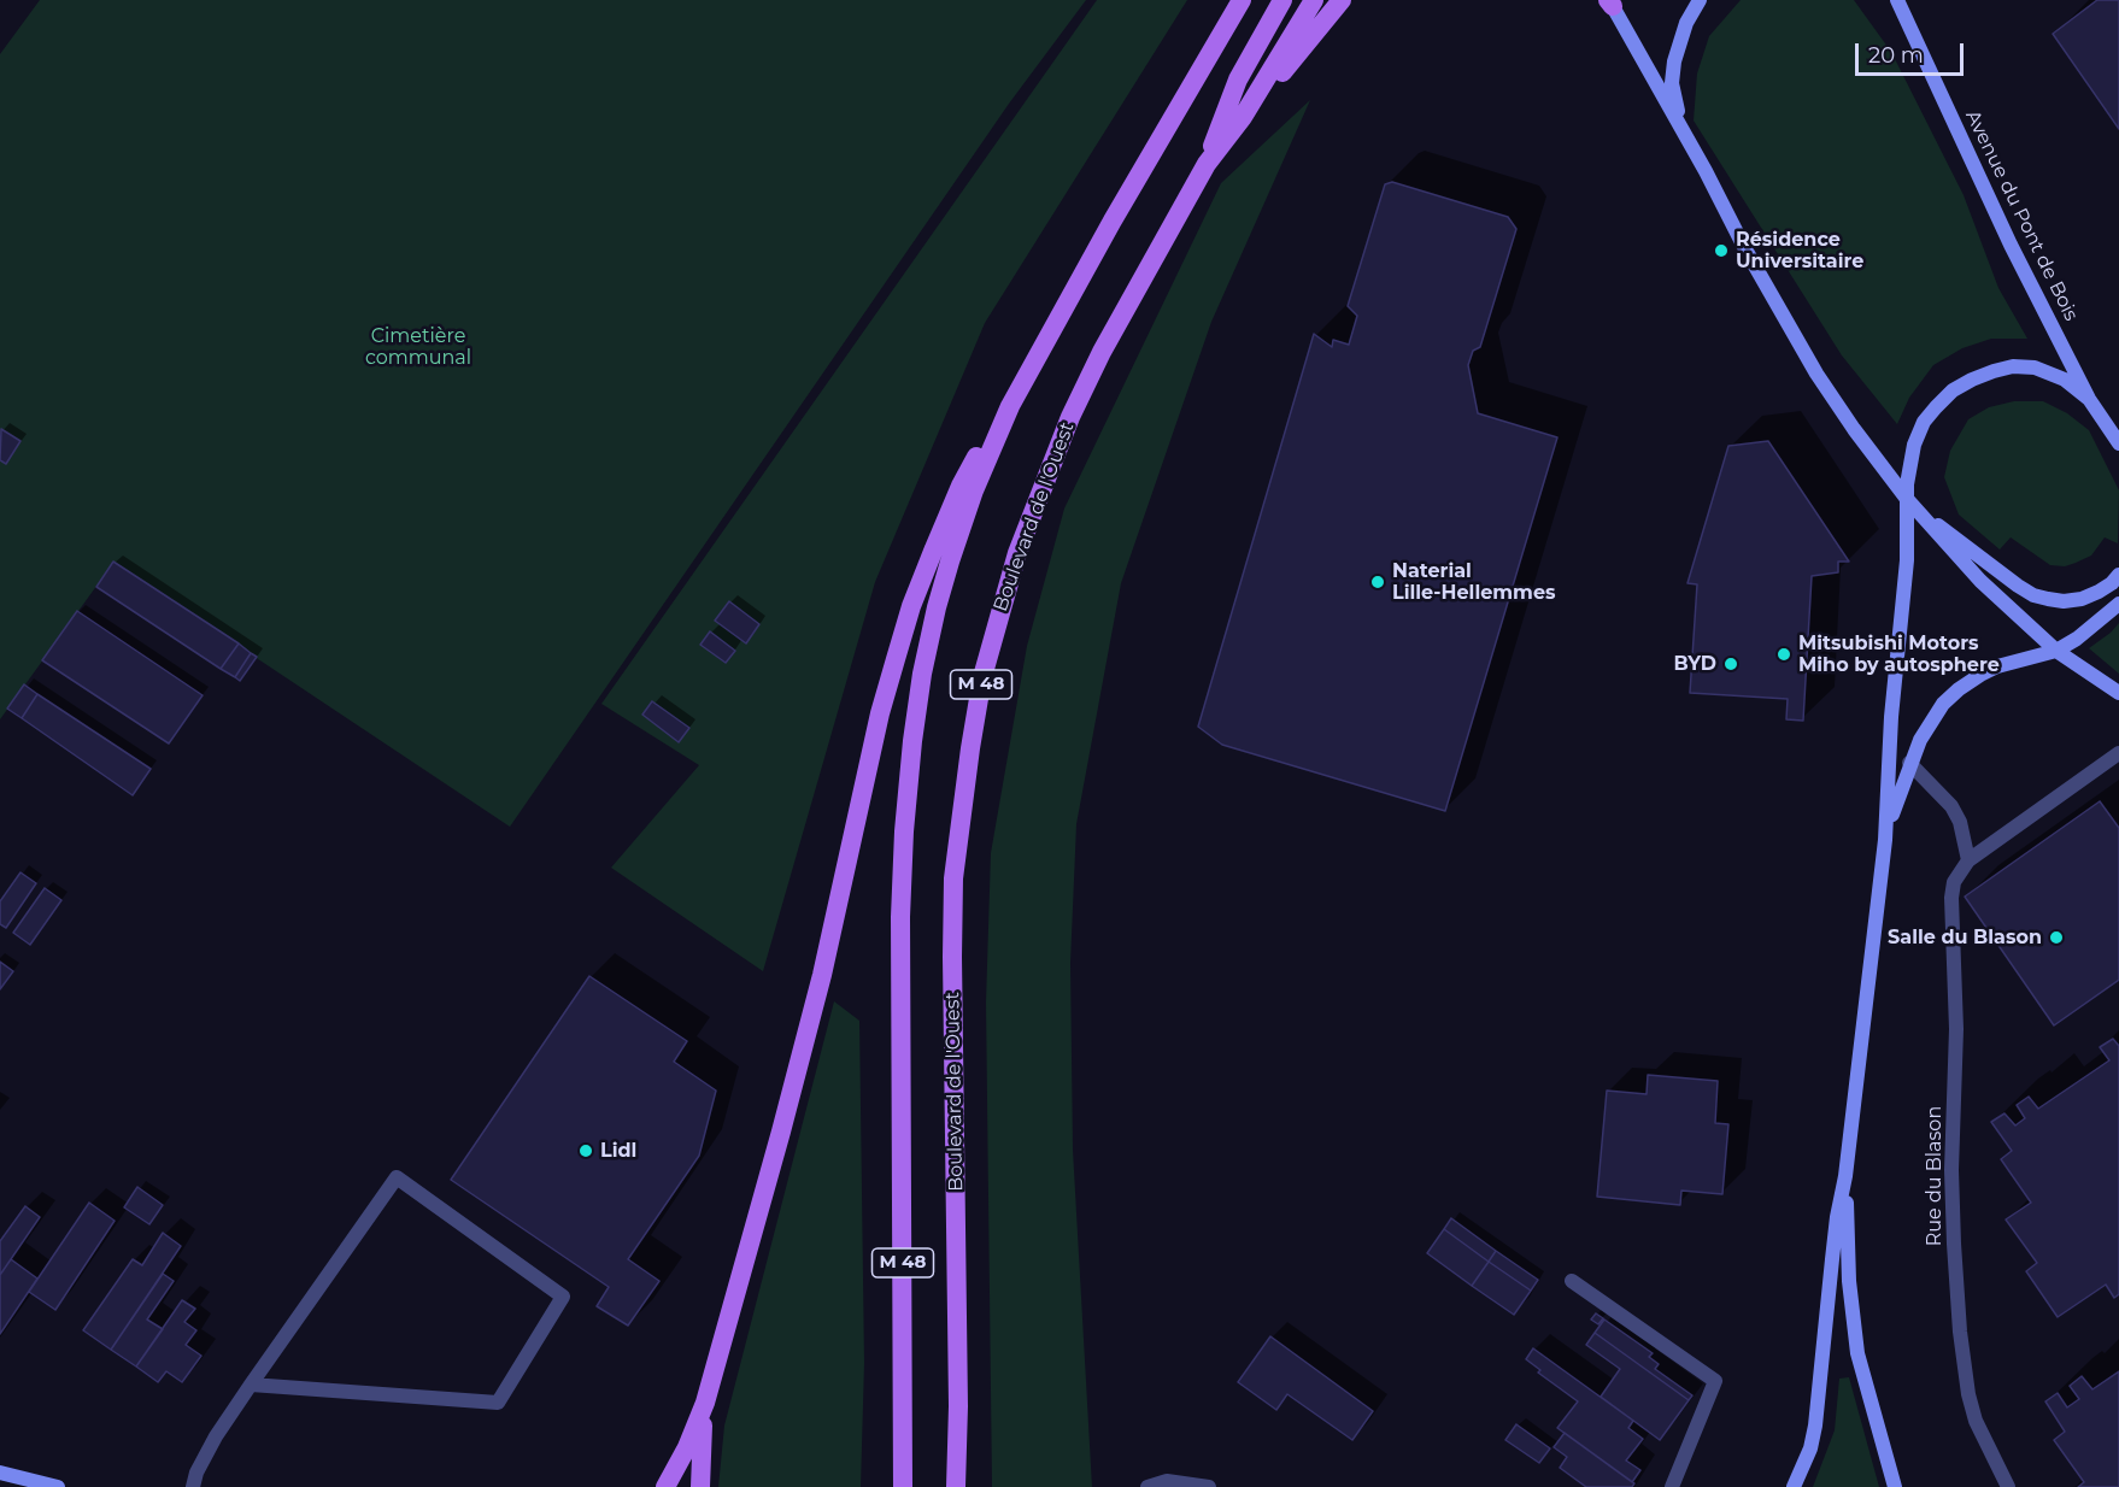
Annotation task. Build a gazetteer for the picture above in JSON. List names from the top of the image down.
{
  "streets": {
    "main road": ["Avenue du Pont de Bois", "Boulevard de l'Ouest", "M 48"],
    "street": ["Rue du Blason"]
  },
  "parks": ["Cimetière communal"],
  "places": [
    "Résidence Universitaire",
    "Naterial Lille-Hellemmes",
    "Mitsubishi Motors Miho by autosphere",
    "BYD",
    "Salle du Blason",
    "Lidl"
  ],
  "scale_bar": "20 m"
}
